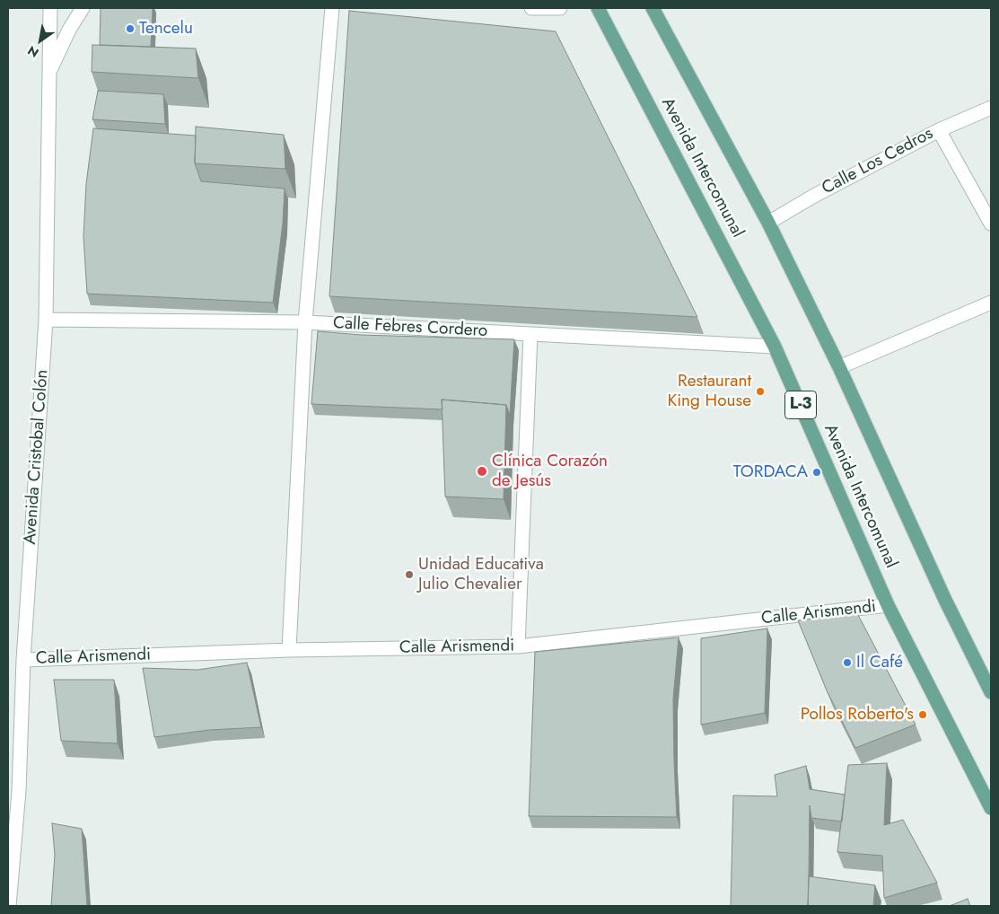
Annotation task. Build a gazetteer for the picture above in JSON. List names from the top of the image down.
{
  "streets": {
    "main road": ["Avenida Intercomunal", "L-3"],
    "street": [
      "Calle Los Cedros",
      "Calle Febres Cordero",
      "Avenida Cristobal Colón",
      "Calle Arismendi"
    ]
  },
  "crossings": [
    ["Calle Los Cedros", "Avenida Intercomunal"],
    ["Avenida Intercomunal", "Calle Febres Cordero"],
    ["Avenida Intercomunal", "Calle Arismendi"],
    ["Calle Febres Cordero", "Avenida Cristobal Colón"],
    ["Avenida Cristobal Colón", "Calle Arismendi"]
  ],
  "places": [
    "Tencelu",
    "Restaurant King House",
    "Clínica Corazón de Jesús",
    "TORDACA",
    "Unidad Educativa Julio Chevalier",
    "Il Café",
    "Pollos Roberto's"
  ],
  "north": "bottom left"
}
